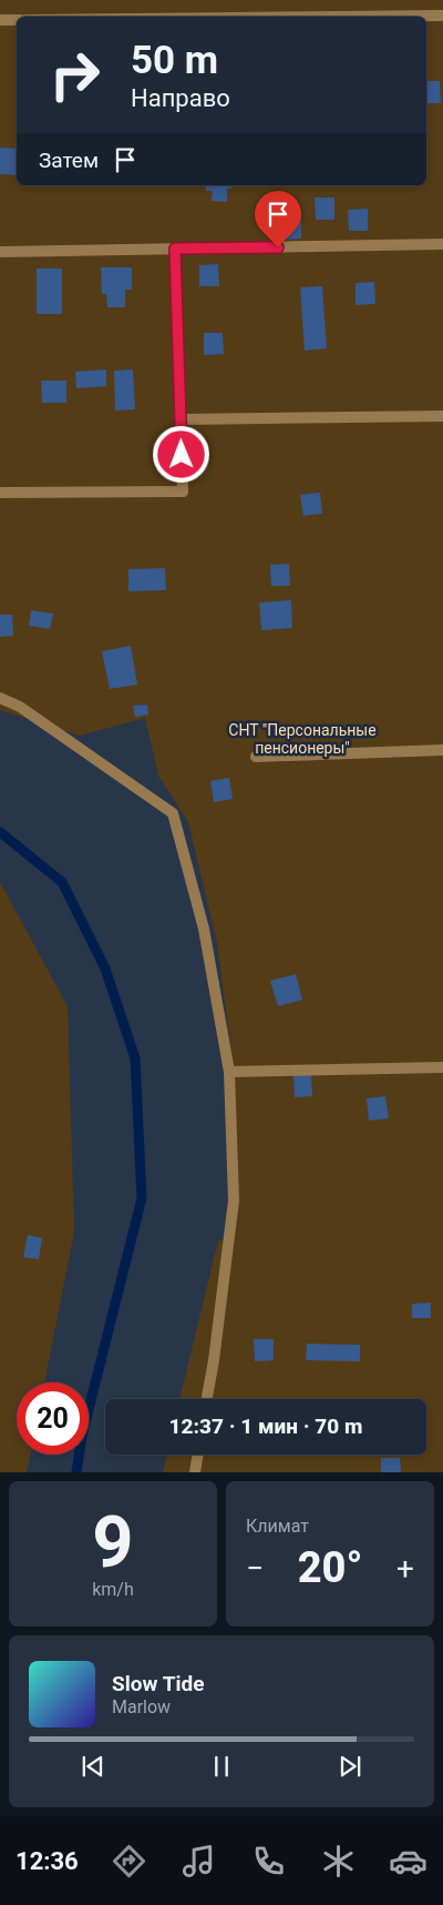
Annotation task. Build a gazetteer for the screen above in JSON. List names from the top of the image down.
{
  "parks": ["СНТ \"Персональные пенсионеры\""],
  "page": {
    "turn": ["50 m", "Направо"],
    "then": "Затем",
    "limit": "20",
    "trip": "12:37 · 1 мин · 70 m",
    "tile": [
      ["9", "km/h"],
      "Климат"
    ],
    "heat": ["−", "20°", "+"],
    "song": ["Slow Tide", "Marlow"],
    "tabs": "12:36"
  }
}
